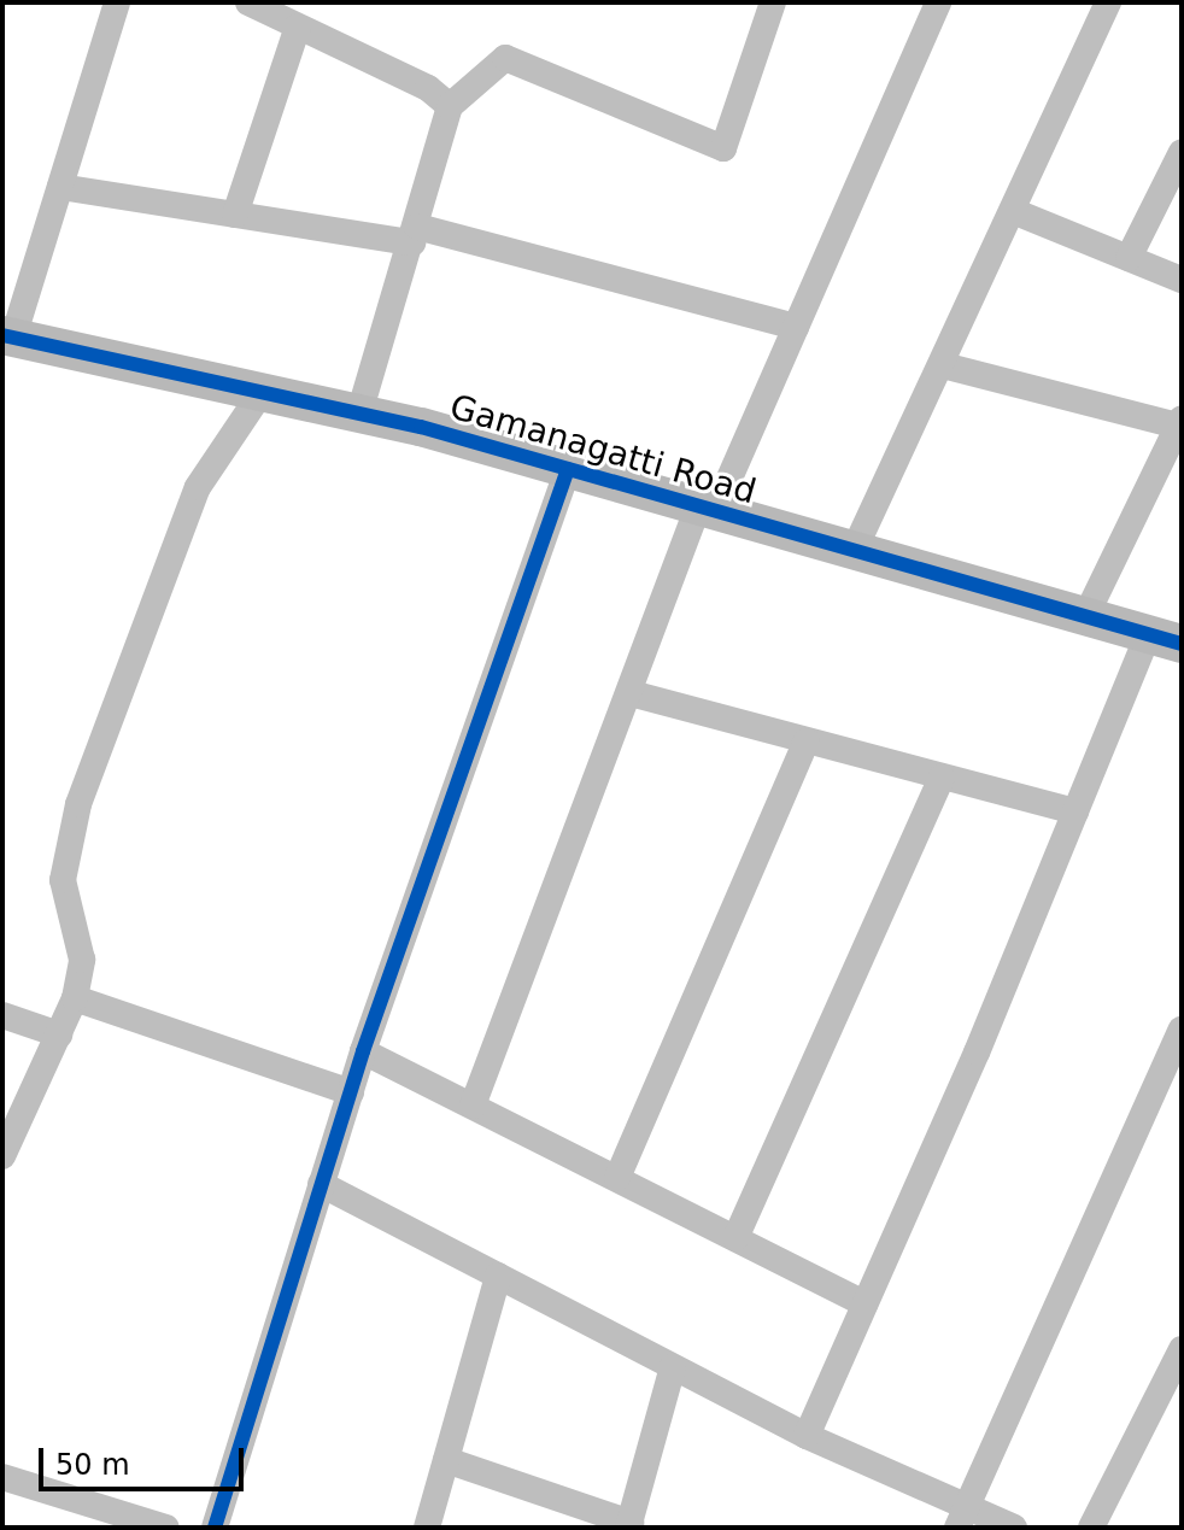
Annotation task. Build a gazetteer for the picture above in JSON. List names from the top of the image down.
{
  "streets": {
    "street": ["Gamanagatti Road"]
  },
  "scale_bar": "50 m"
}
